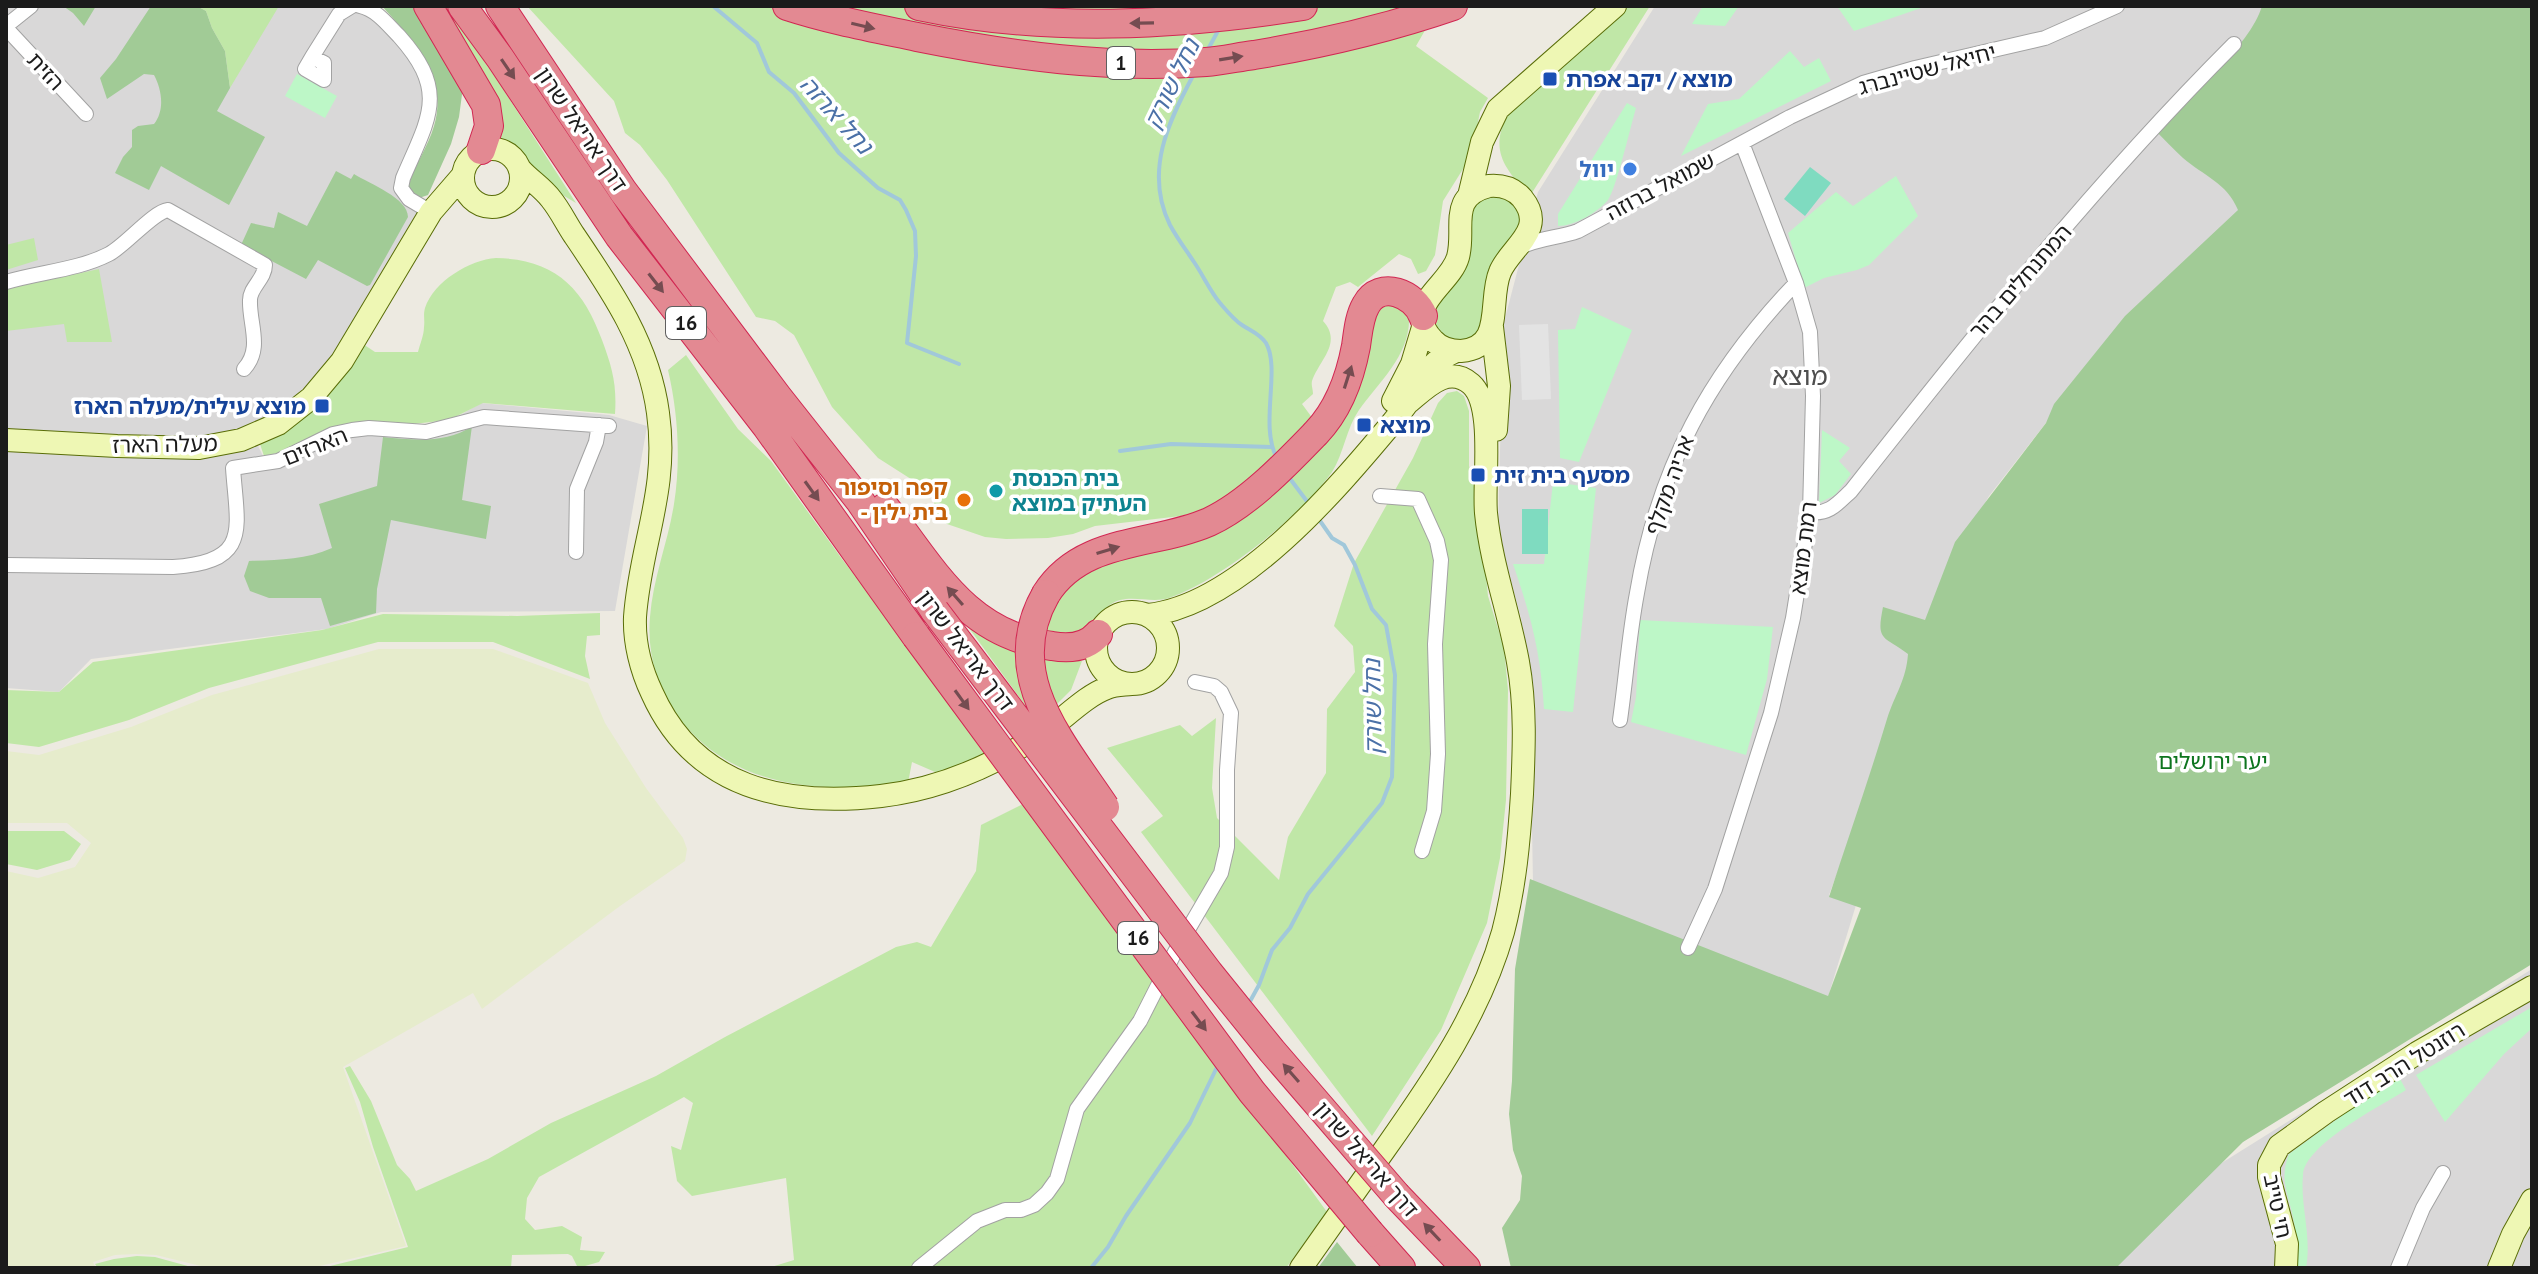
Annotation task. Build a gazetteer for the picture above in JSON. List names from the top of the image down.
{
  "streets": {
    "highway": ["1", "דרך אריאל שרון", "16"],
    "main road": ["מעלה הארז", "רוזנטל הרב דוד", "חי טייב"],
    "street": [
      "יחיאל שטיינברג",
      "הזית",
      "שמואל ברוזה",
      "המתנחלים בהר",
      "הארזים",
      "אריה מקלף",
      "רמת מוצא"
    ]
  },
  "crossings": [
    ["יחיאל שטיינברג", "שמואל ברוזה"],
    ["יחיאל שטיינברג", "רמת מוצא"],
    ["שמואל ברוזה", "רמת מוצא"],
    ["המתנחלים בהר", "רמת מוצא"],
    ["אריה מקלף", "רמת מוצא"],
    ["רוזנטל הרב דוד", "חי טייב"]
  ],
  "districts": ["מוצא"],
  "water": ["נחל שורק", "נחל ארזה"],
  "parks": ["יער ירושלים"],
  "places": {
    "transit": [
      "מוצא / יקב אפרת",
      "מוצא עילית/מעלה הארז",
      "מוצא",
      "מסעף בית זית"
    ],
    "other": ["יוול", "בית הכנסת העתיק במוצא", "קפה וסיפור - בית ילין"]
  }
}
